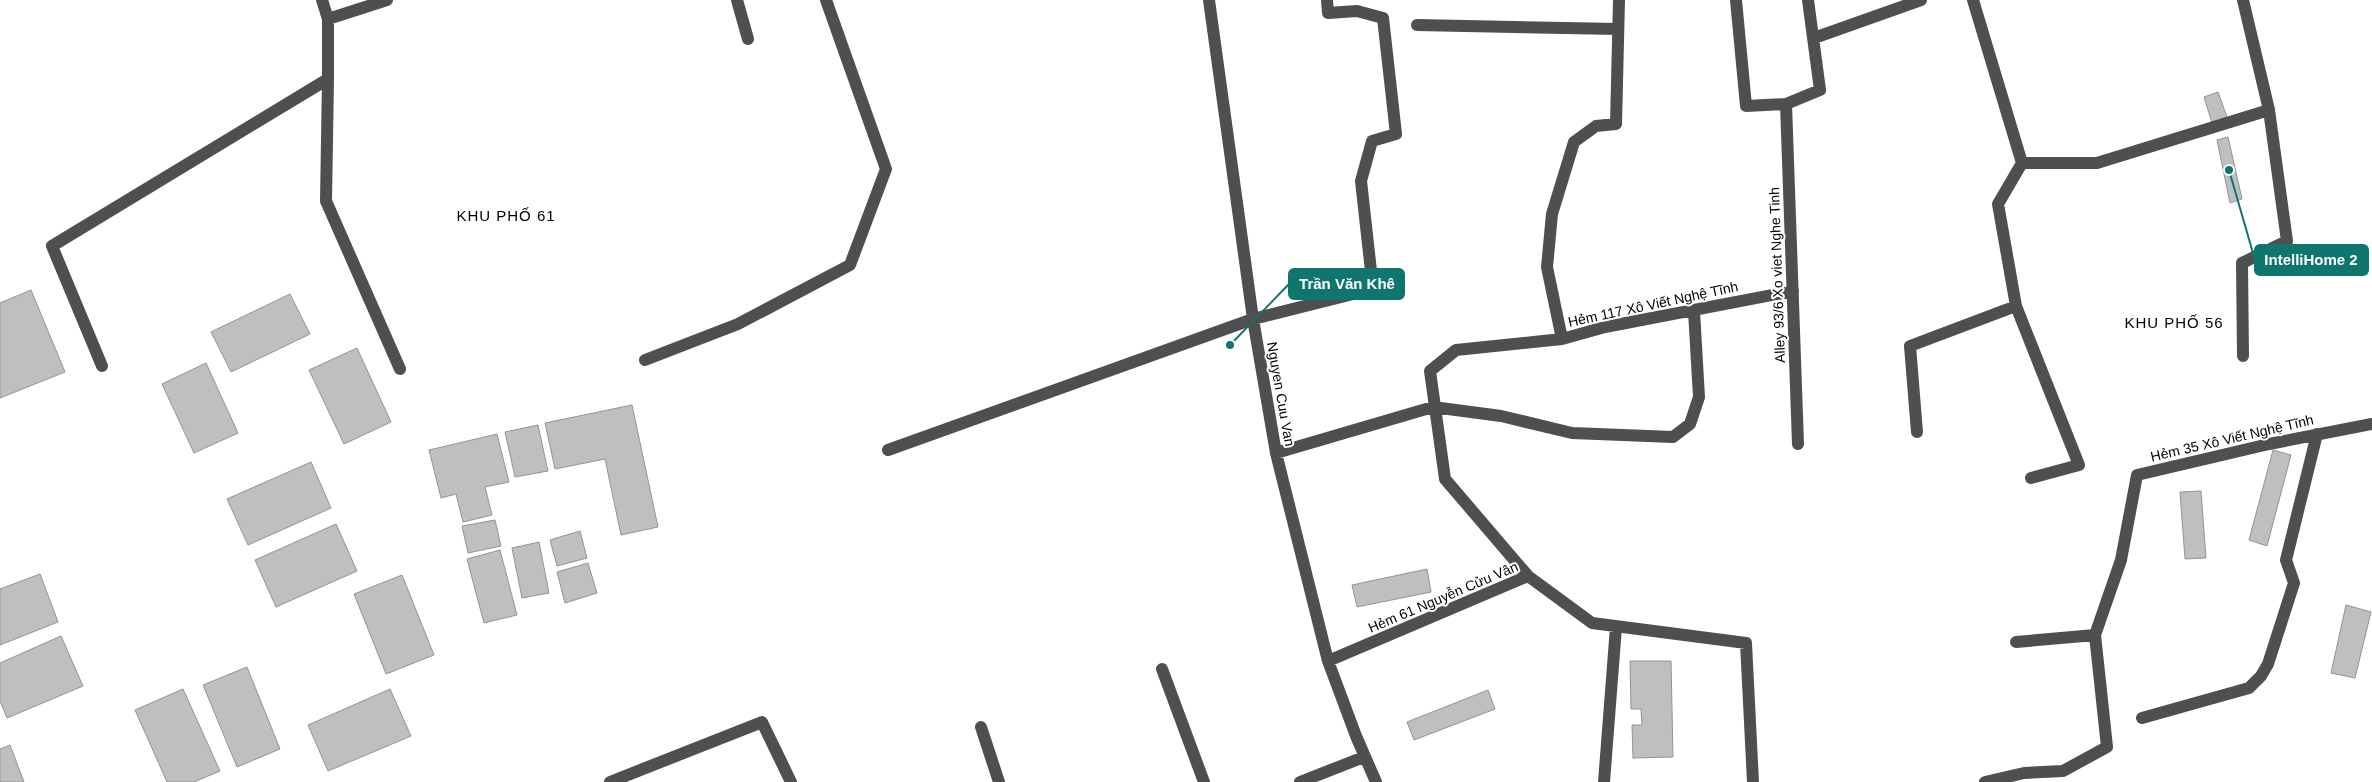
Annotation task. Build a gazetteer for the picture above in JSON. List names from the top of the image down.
{
  "streets": {
    "street": [
      "Alley 93/6 Xo viet Nghe Tinh",
      "Hẻm 117 Xô Viết Nghệ Tĩnh",
      "Nguyen Cuu Van",
      "Hẻm 35 Xô Viết Nghệ Tĩnh",
      "Hẻm 61 Nguyễn Cửu Vân"
    ]
  },
  "crossings": [
    ["Alley 93/6 Xo viet Nghe Tinh", "Hẻm 117 Xô Viết Nghệ Tĩnh"],
    ["Nguyen Cuu Van", "Hẻm 61 Nguyễn Cửu Vân"]
  ],
  "districts": ["KHU PHỐ 61", "KHU PHỐ 56"],
  "places": ["IntelliHome 2", "Trần Văn Khê"]
}
